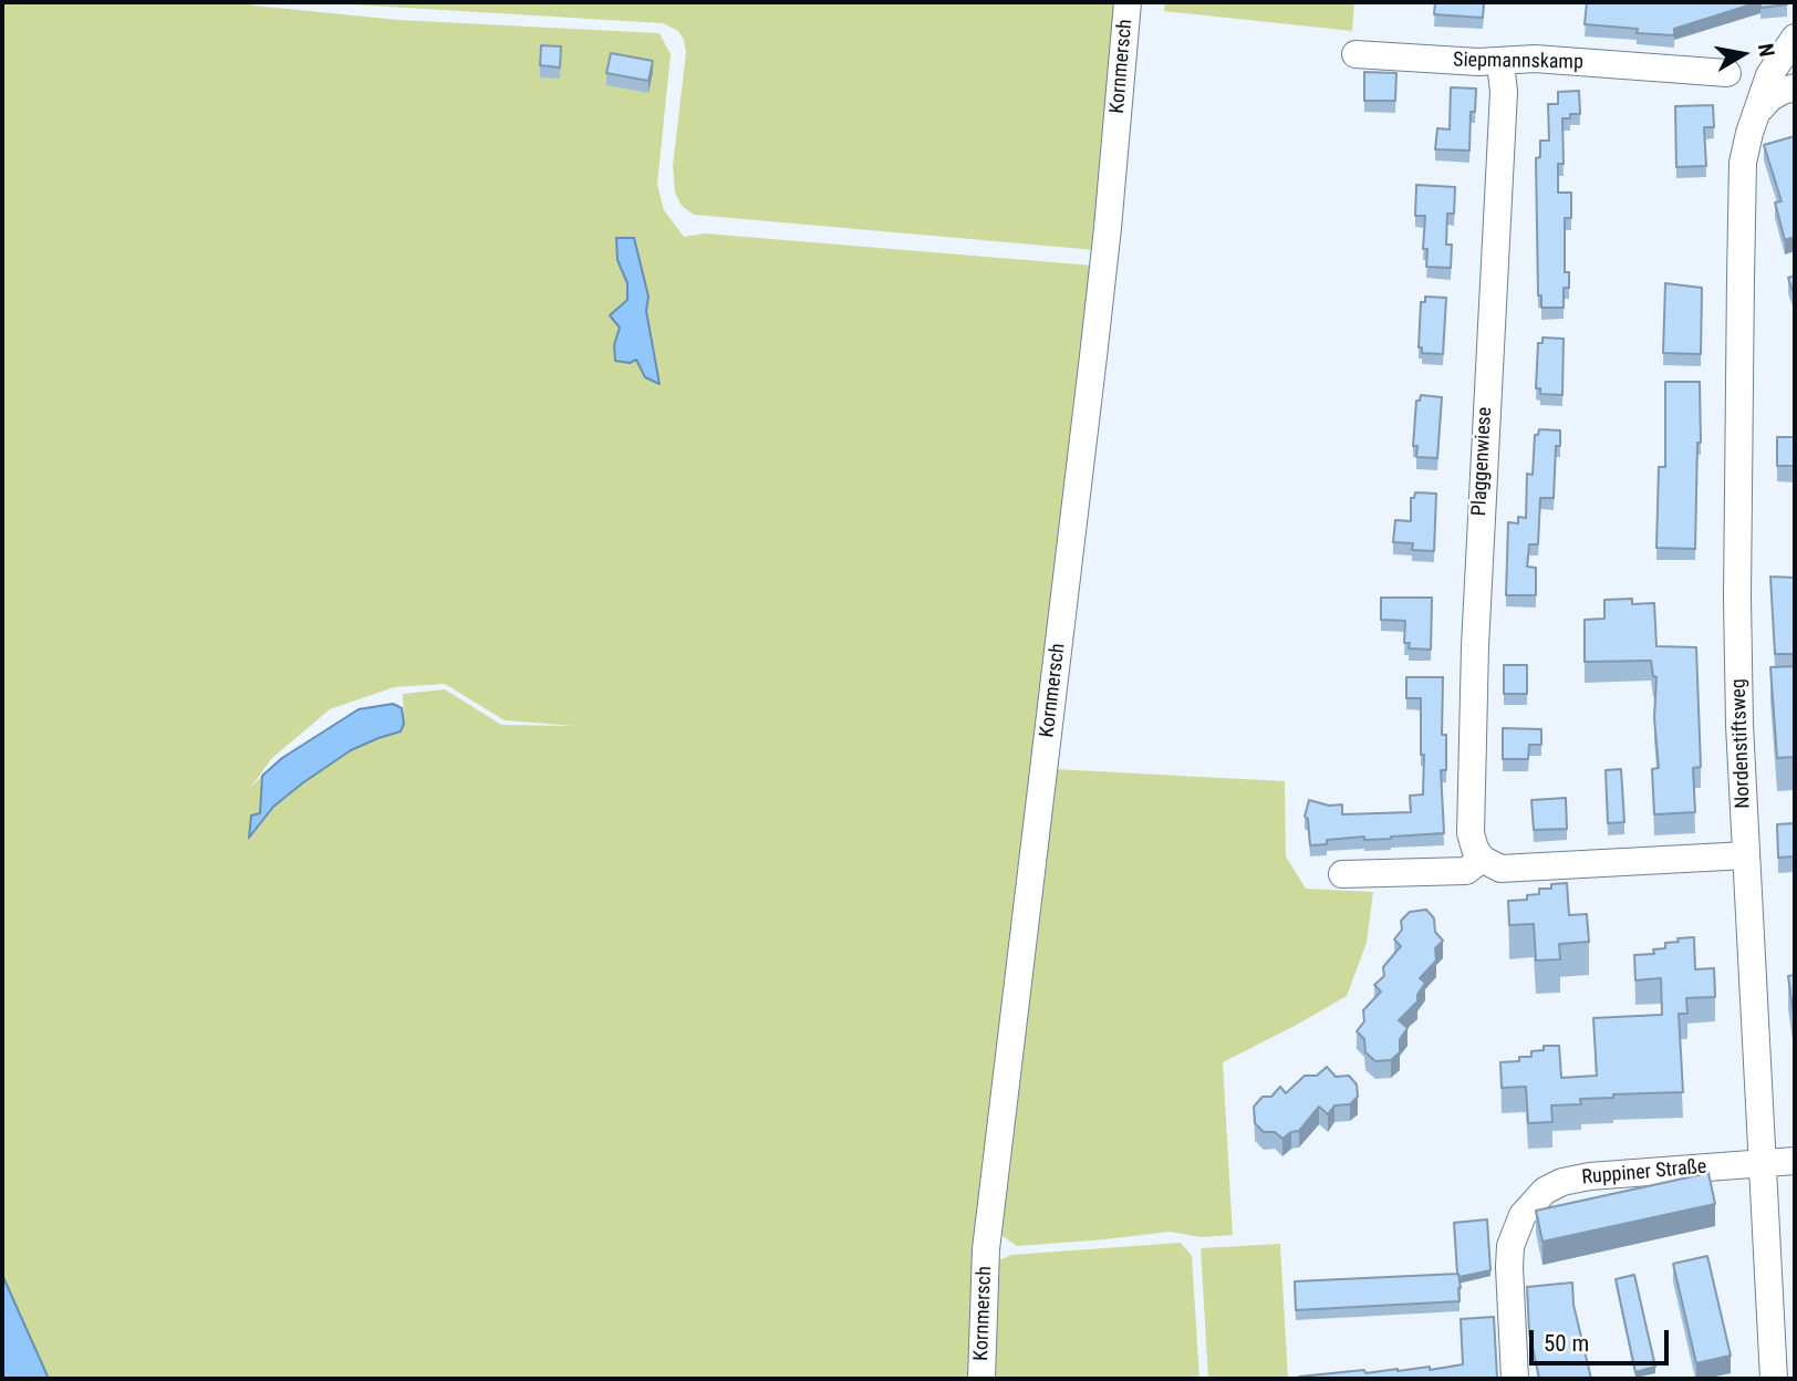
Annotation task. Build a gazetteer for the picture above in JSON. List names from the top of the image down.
{
  "streets": {
    "street": [
      "Siepmannskamp",
      "Kornmersch",
      "Plaggenwiese",
      "Nordenstiftsweg",
      "Ruppiner Straße"
    ]
  },
  "crossings": [
    ["Siepmannskamp", "Plaggenwiese"],
    ["Nordenstiftsweg", "Ruppiner Straße"]
  ],
  "scale_bar": "50 m",
  "north": "right"
}
